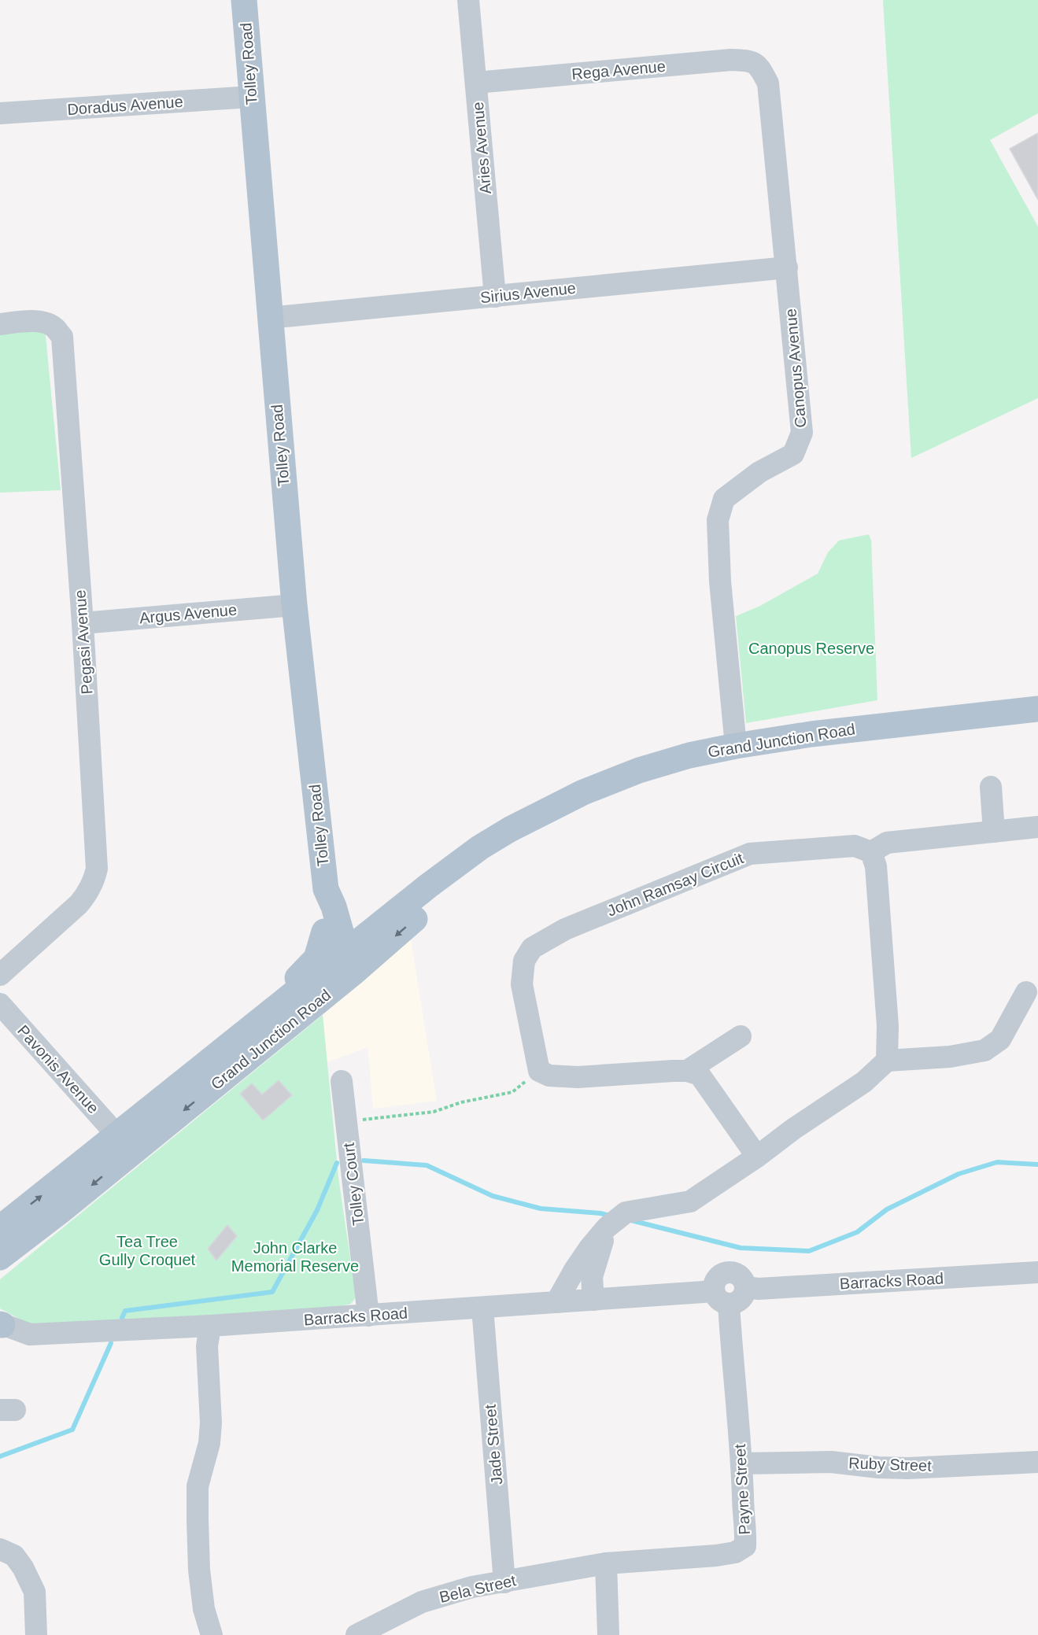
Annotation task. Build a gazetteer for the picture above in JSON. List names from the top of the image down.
{
  "streets": {
    "main road": ["Tolley Road", "Grand Junction Road"],
    "street": [
      "Rega Avenue",
      "Doradus Avenue",
      "Aries Avenue",
      "Sirius Avenue",
      "Canopus Avenue",
      "Argus Avenue",
      "Pegasi Avenue",
      "John Ramsay Circuit",
      "Pavonis Avenue",
      "Tolley Court",
      "Barracks Road",
      "Jade Street",
      "Ruby Street",
      "Payne Street",
      "Bela Street"
    ]
  },
  "crossings": [
    ["Tolley Road", "Doradus Avenue"],
    ["Tolley Road", "Sirius Avenue"],
    ["Tolley Road", "Argus Avenue"],
    ["Tolley Road", "Grand Junction Road"],
    ["Rega Avenue", "Aries Avenue"],
    ["Rega Avenue", "Canopus Avenue"],
    ["Aries Avenue", "Sirius Avenue"],
    ["Sirius Avenue", "Canopus Avenue"],
    ["Canopus Avenue", "Grand Junction Road"],
    ["Argus Avenue", "Pegasi Avenue"],
    ["Grand Junction Road", "Pavonis Avenue"],
    ["Tolley Court", "Barracks Road"],
    ["Barracks Road", "Jade Street"],
    ["Barracks Road", "Payne Street"],
    ["Jade Street", "Bela Street"],
    ["Ruby Street", "Payne Street"],
    ["Payne Street", "Bela Street"]
  ],
  "parks": ["Canopus Reserve", "Tea Tree Gully Croquet", "John Clarke Memorial Reserve"]
}
